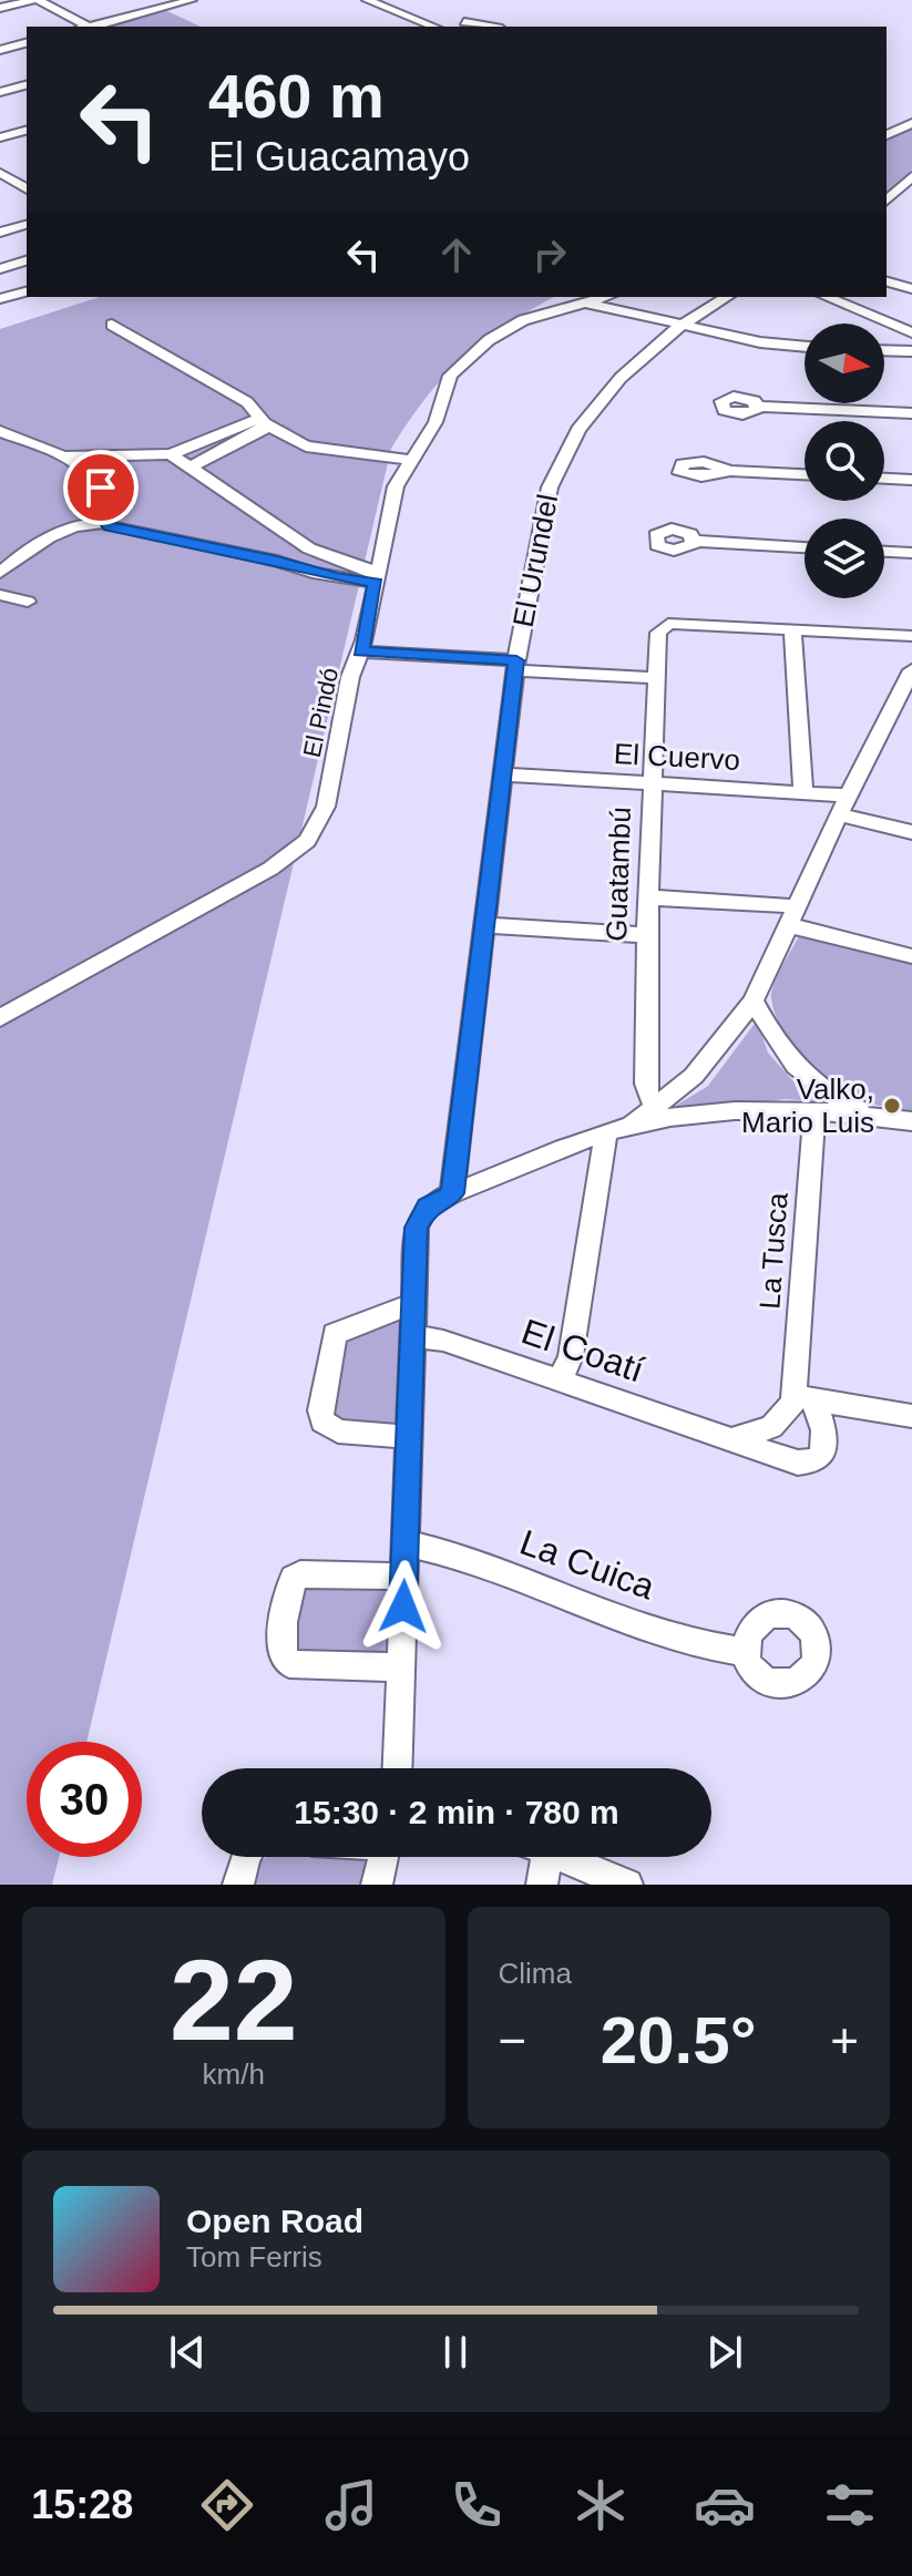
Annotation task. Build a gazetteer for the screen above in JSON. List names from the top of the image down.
{
  "streets": {
    "street": [
      "El Urundel",
      "El Pindó",
      "El Cuervo",
      "Guatambú",
      "La Tusca",
      "El Coatí",
      "La Cuica"
    ]
  },
  "crossings": [
    ["El Urundel", "El Cuervo"],
    ["El Cuervo", "Guatambú"],
    ["La Tusca", "El Coatí"]
  ],
  "places": ["Valko, Mario Luis"],
  "north": "right",
  "page": {
    "turn": ["460 m", "El Guacamayo"],
    "limit": "30",
    "trip": "15:30 · 2 min · 780 m",
    "tile": [
      ["22", "km/h"],
      "Clima"
    ],
    "heat": ["−", "20.5°", "+"],
    "song": ["Open Road", "Tom Ferris"],
    "tabs": "15:28"
  }
}
